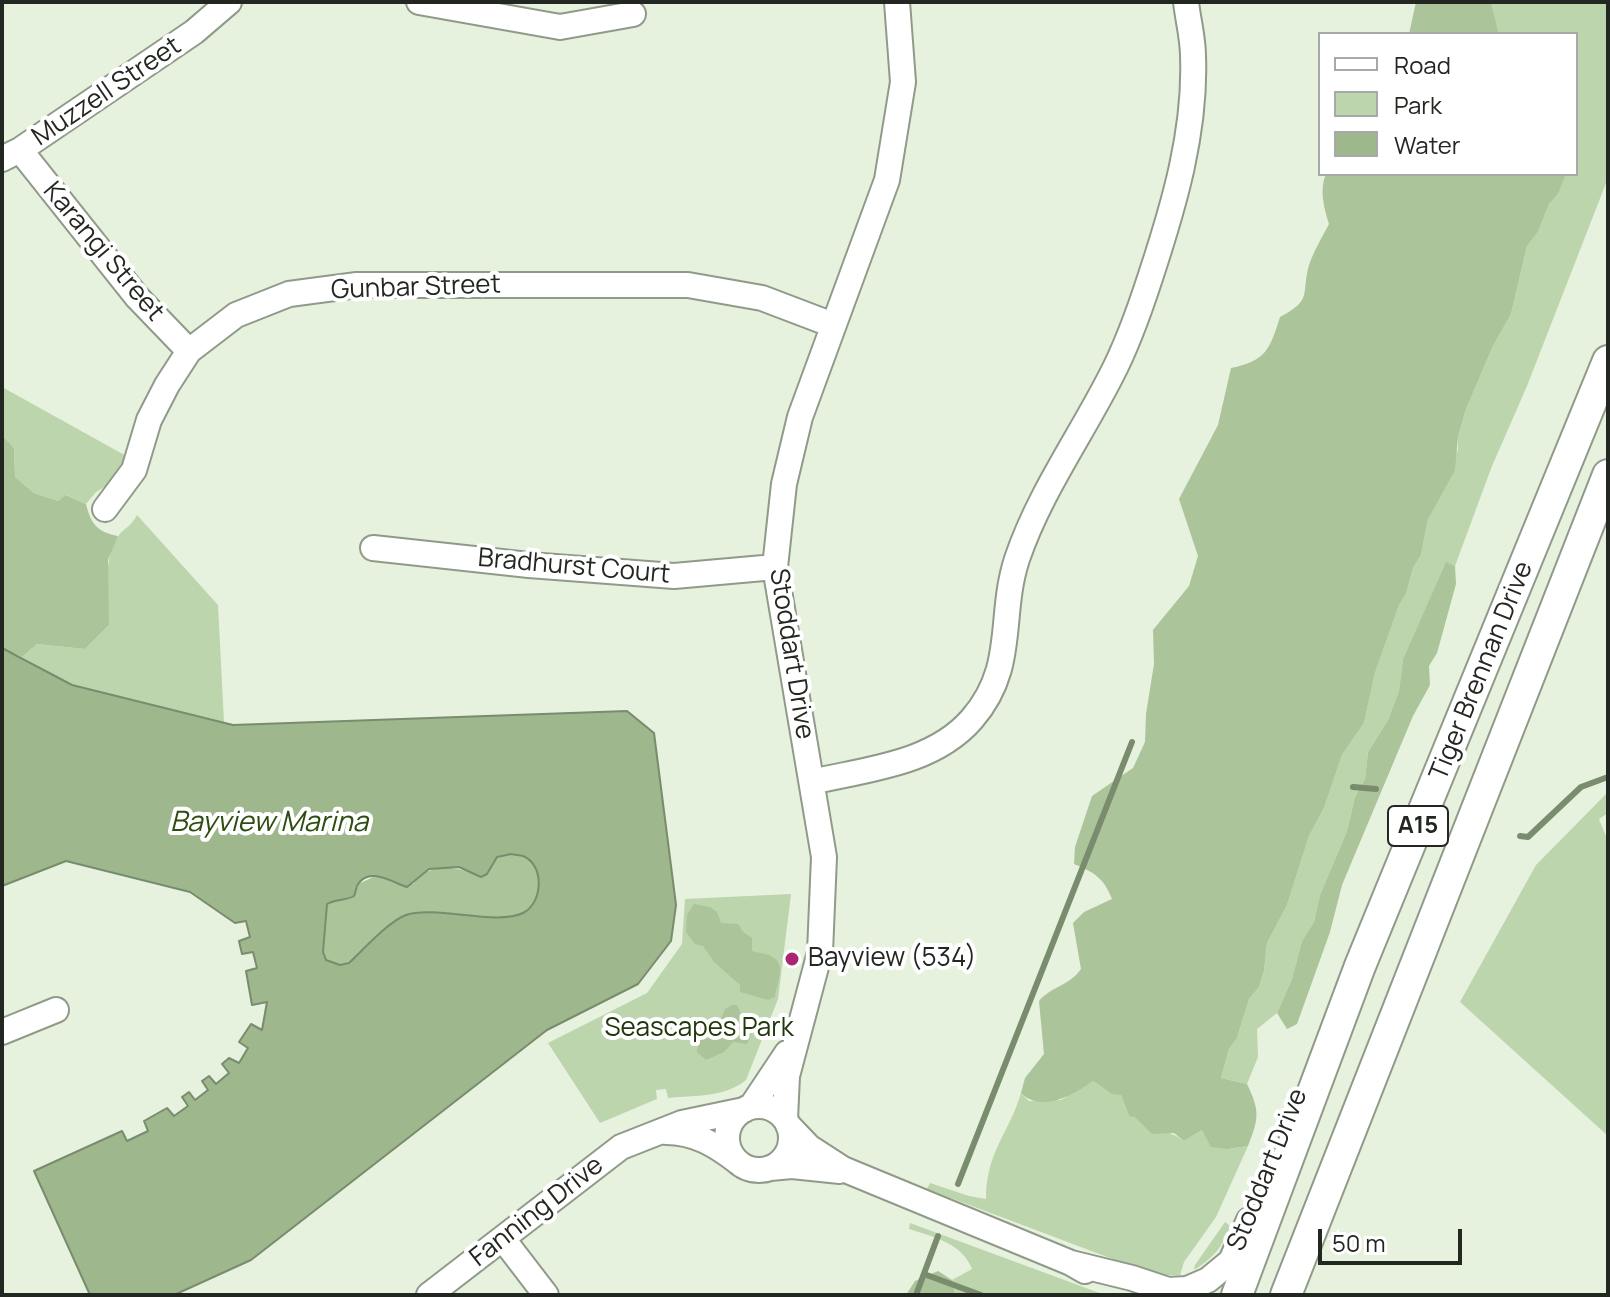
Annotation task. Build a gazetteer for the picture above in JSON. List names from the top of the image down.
{
  "streets": {
    "main road": ["Tiger Brennan Drive", "A15"],
    "street": [
      "Muzzell Street",
      "Karangi Street",
      "Gunbar Street",
      "Bradhurst Court",
      "Stoddart Drive",
      "Fanning Drive"
    ]
  },
  "crossings": [
    ["Muzzell Street", "Karangi Street"],
    ["Karangi Street", "Gunbar Street"],
    ["Gunbar Street", "Stoddart Drive"],
    ["Bradhurst Court", "Stoddart Drive"],
    ["Stoddart Drive", "Tiger Brennan Drive"],
    ["Stoddart Drive", "Fanning Drive"]
  ],
  "water": ["Bayview Marina"],
  "parks": ["Seascapes Park"],
  "places": ["Bayview (534)"],
  "legend": ["Road", "Park", "Water"],
  "scale_bar": "50 m"
}
